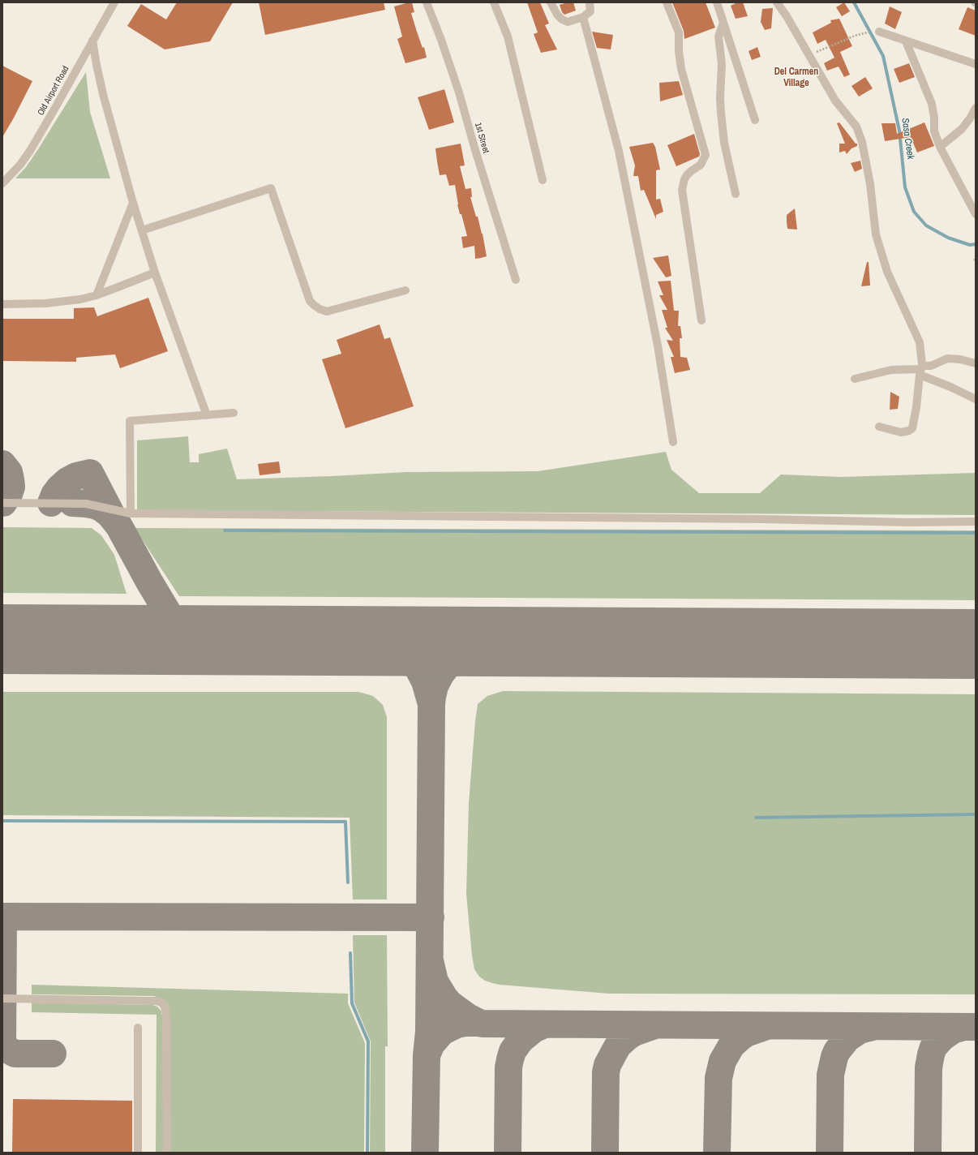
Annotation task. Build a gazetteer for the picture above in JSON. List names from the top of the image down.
{
  "streets": {
    "street": ["Old Airport Road", "1st Street"]
  },
  "districts": ["Del Carmen Village"],
  "water": ["Sasa Creek"]
}
